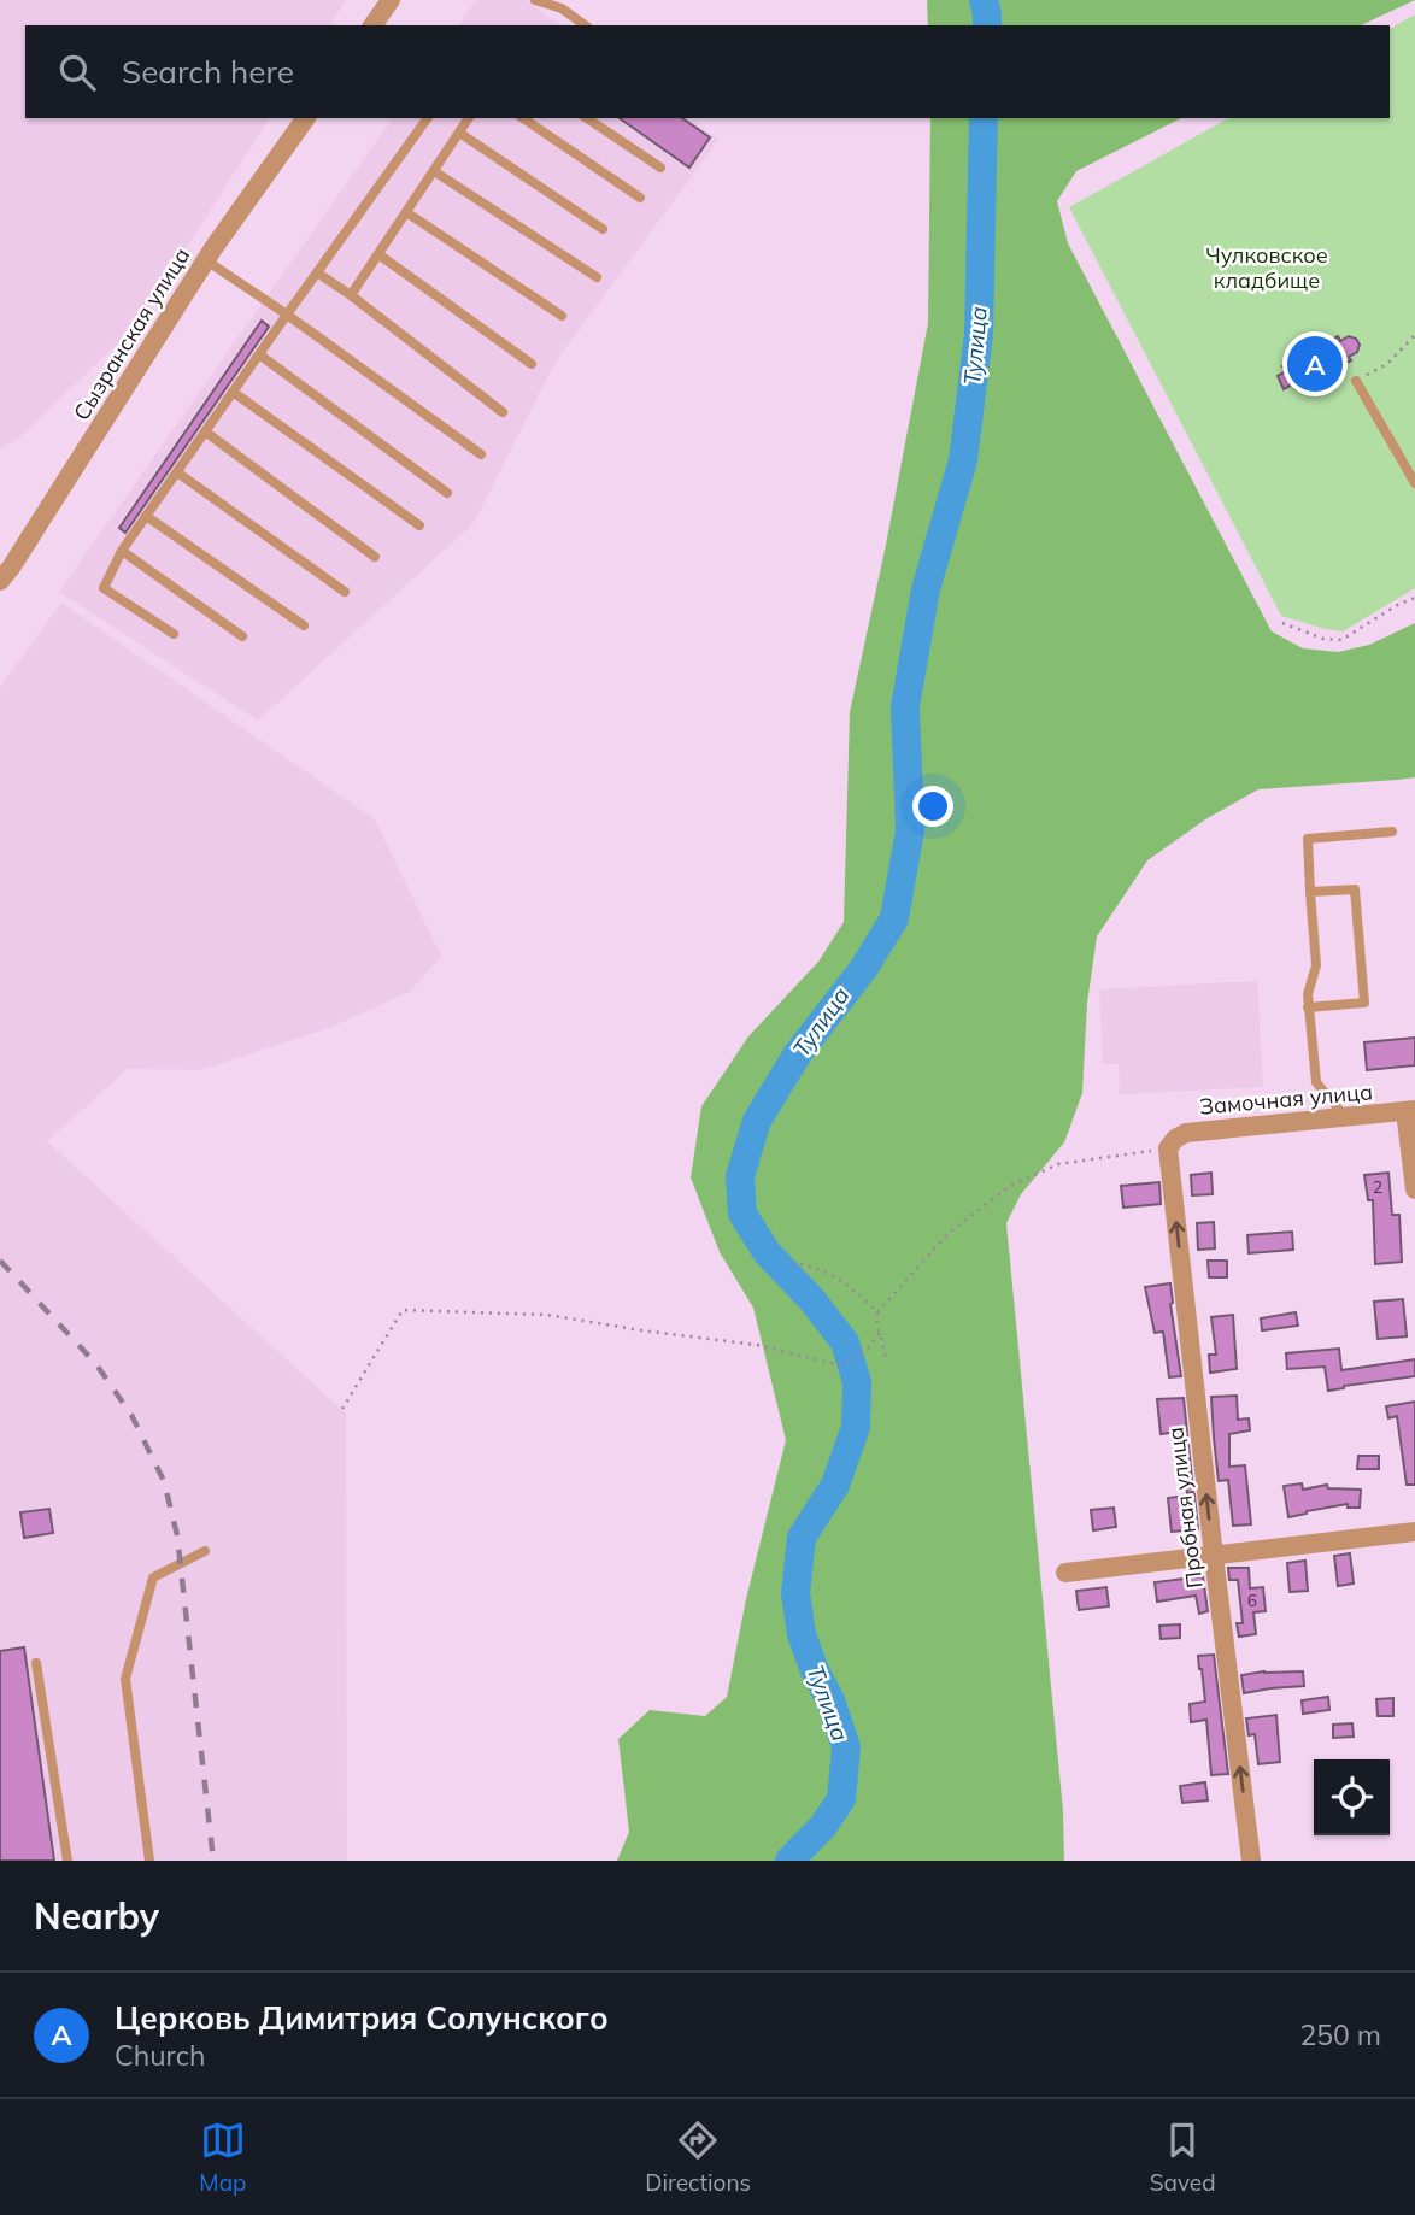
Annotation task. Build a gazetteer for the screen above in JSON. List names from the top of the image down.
{
  "streets": {
    "street": ["Сызранская улица", "Замочная улица", "Пробная улица"]
  },
  "crossings": [
    ["Замочная улица", "Пробная улица"]
  ],
  "one_way": ["Пробная улица"],
  "water": ["Тулица"],
  "parks": ["Чулковское кладбище"],
  "house_numbers": ["2", "6"],
  "page": {
    "search": "Search here",
    "pins": "A",
    "heading": "Nearby",
    "list": [
      {
        "mark": "A",
        "name": "Церковь Димитрия Солунского",
        "note": "Church",
        "value": "250 m"
      }
    ],
    "nav": ["Map", "Directions", "Saved"]
  }
}
